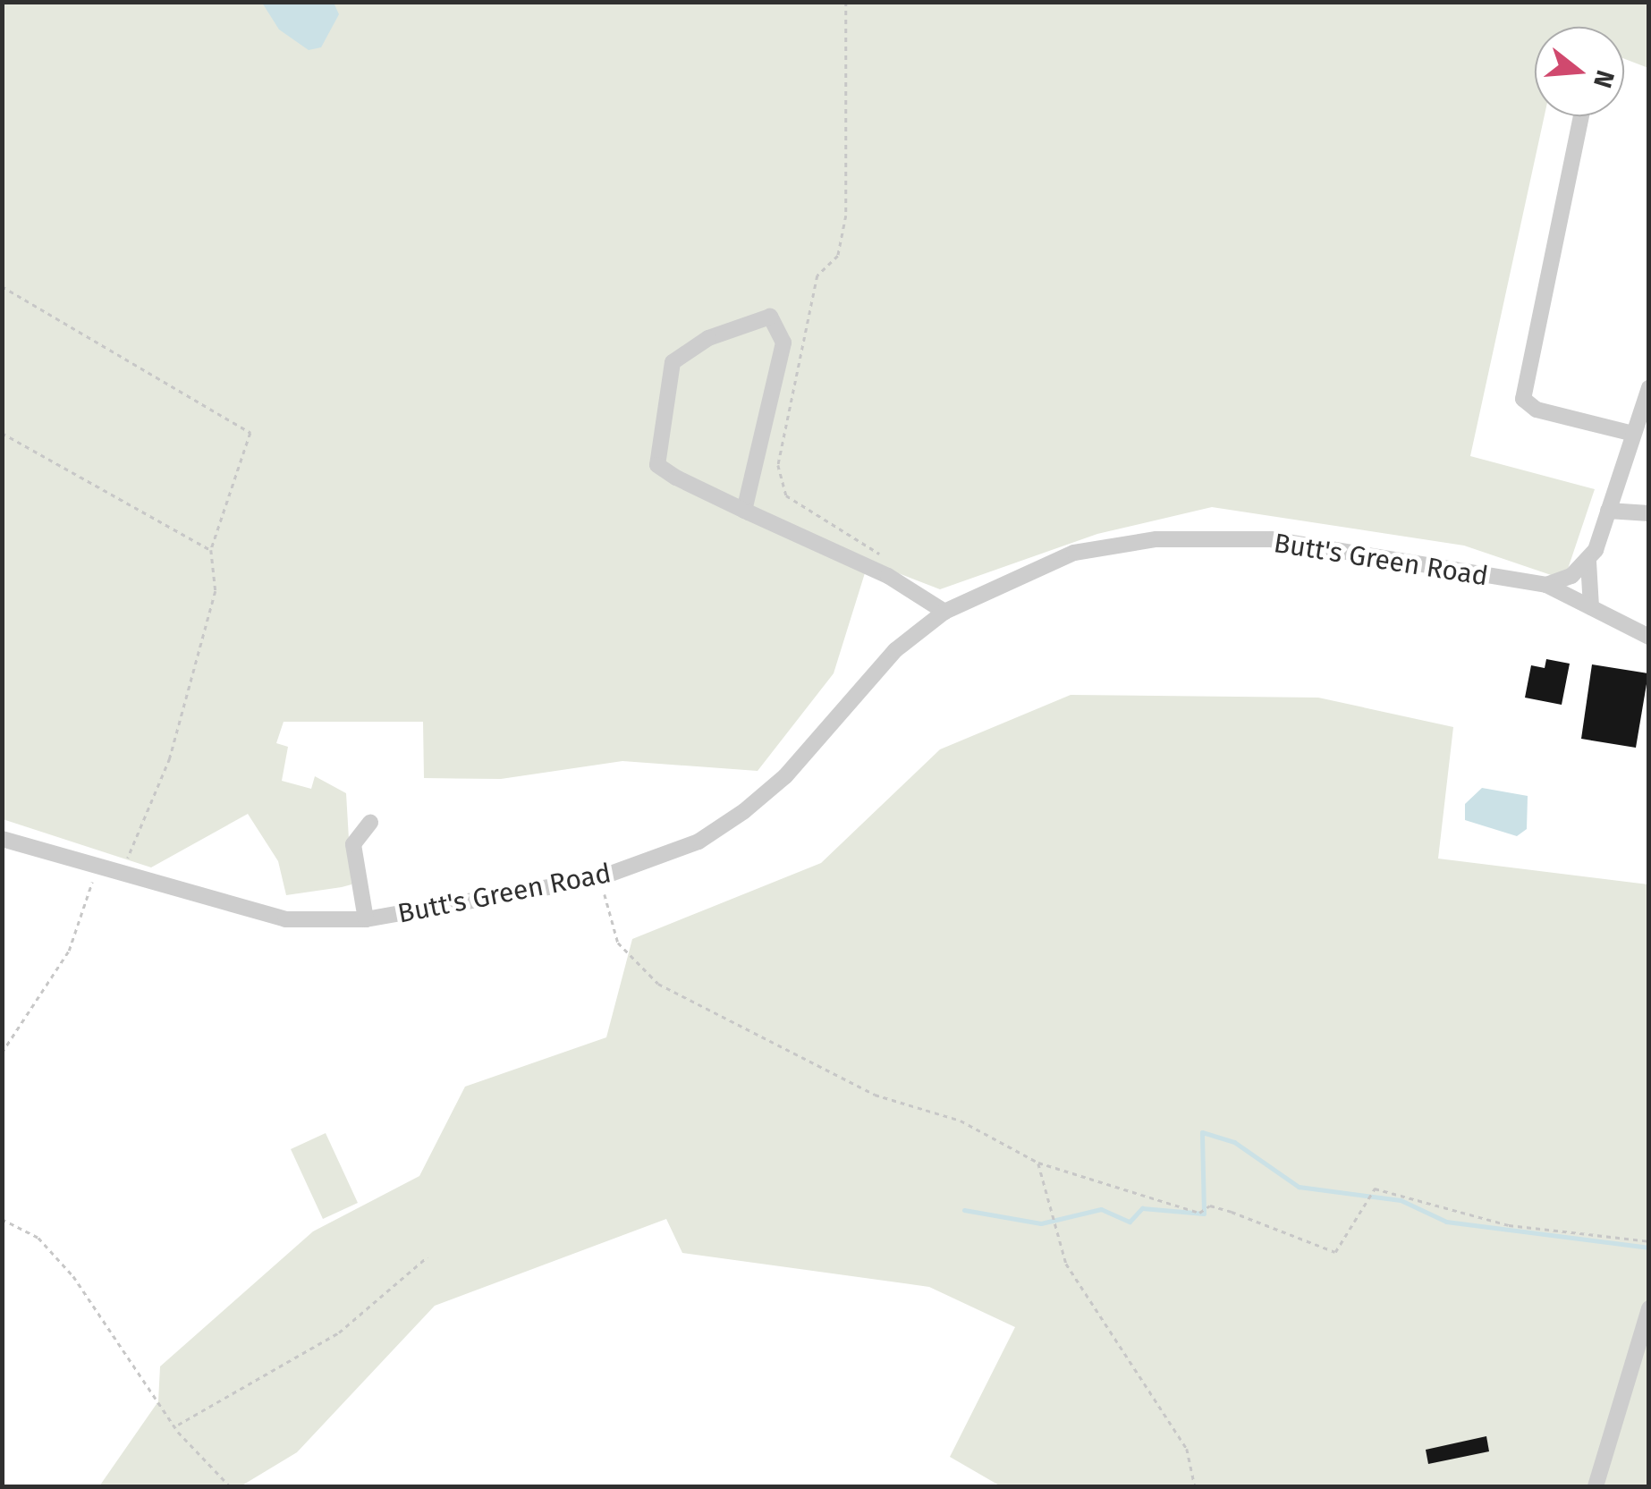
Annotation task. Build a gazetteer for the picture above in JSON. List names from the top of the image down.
{
  "streets": {
    "street": ["Butt's Green Road"]
  },
  "north": "right"
}
